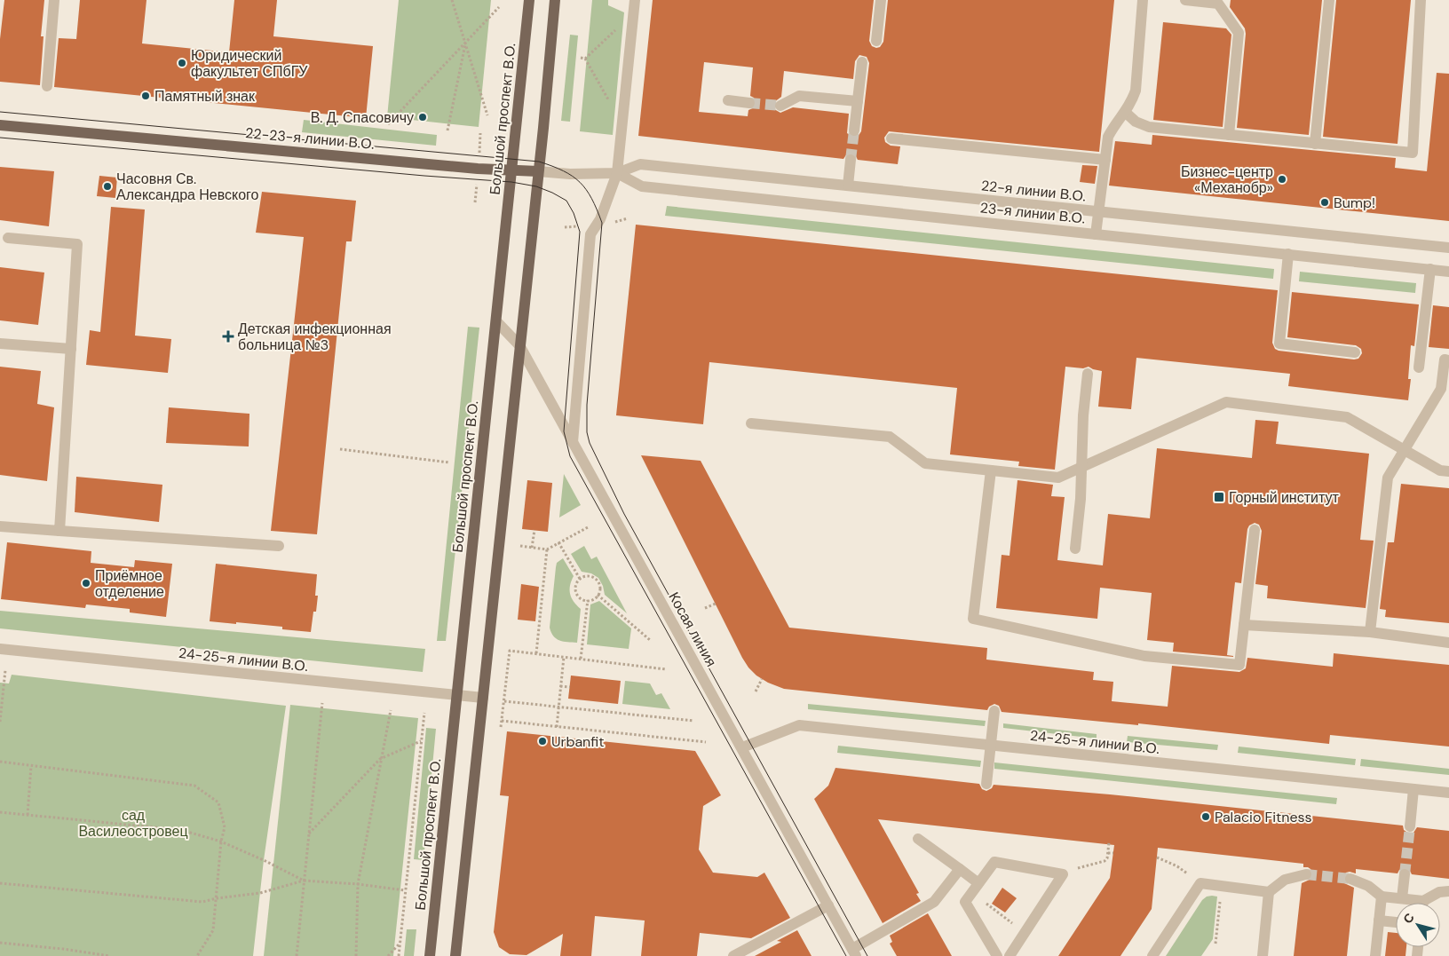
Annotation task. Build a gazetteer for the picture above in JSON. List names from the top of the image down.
{
  "streets": {
    "main road": ["Большой проспект В.О.", "22-23-я линии В.О."],
    "street": [
      "22-я линии В.О.",
      "23-я линии В.О.",
      "Косая линия",
      "24-25-я линии В.О."
    ]
  },
  "crossings": [
    ["Большой проспект В.О.", "22-23-я линии В.О."],
    ["Большой проспект В.О.", "Косая линия"],
    ["Большой проспект В.О.", "24-25-я линии В.О."],
    ["22-23-я линии В.О.", "22-я линии В.О."],
    ["22-23-я линии В.О.", "23-я линии В.О."],
    ["22-я линии В.О.", "23-я линии В.О."],
    ["Косая линия", "24-25-я линии В.О."]
  ],
  "parks": ["сад Василеостровец"],
  "places": {
    "other": [
      "Юридический факультет СПбГУ",
      "Памятный знак",
      "В. Д. Спасовичу",
      "Бизнес-центр «Механобр»",
      "Часовня Св. Александра Невского",
      "Bump!",
      "Приёмное отделение",
      "Urbanfit",
      "Palacio Fitness"
    ],
    "health": ["Детская инфекционная больница №3"],
    "transit": ["Горный институт"]
  },
  "north": "top left"
}
